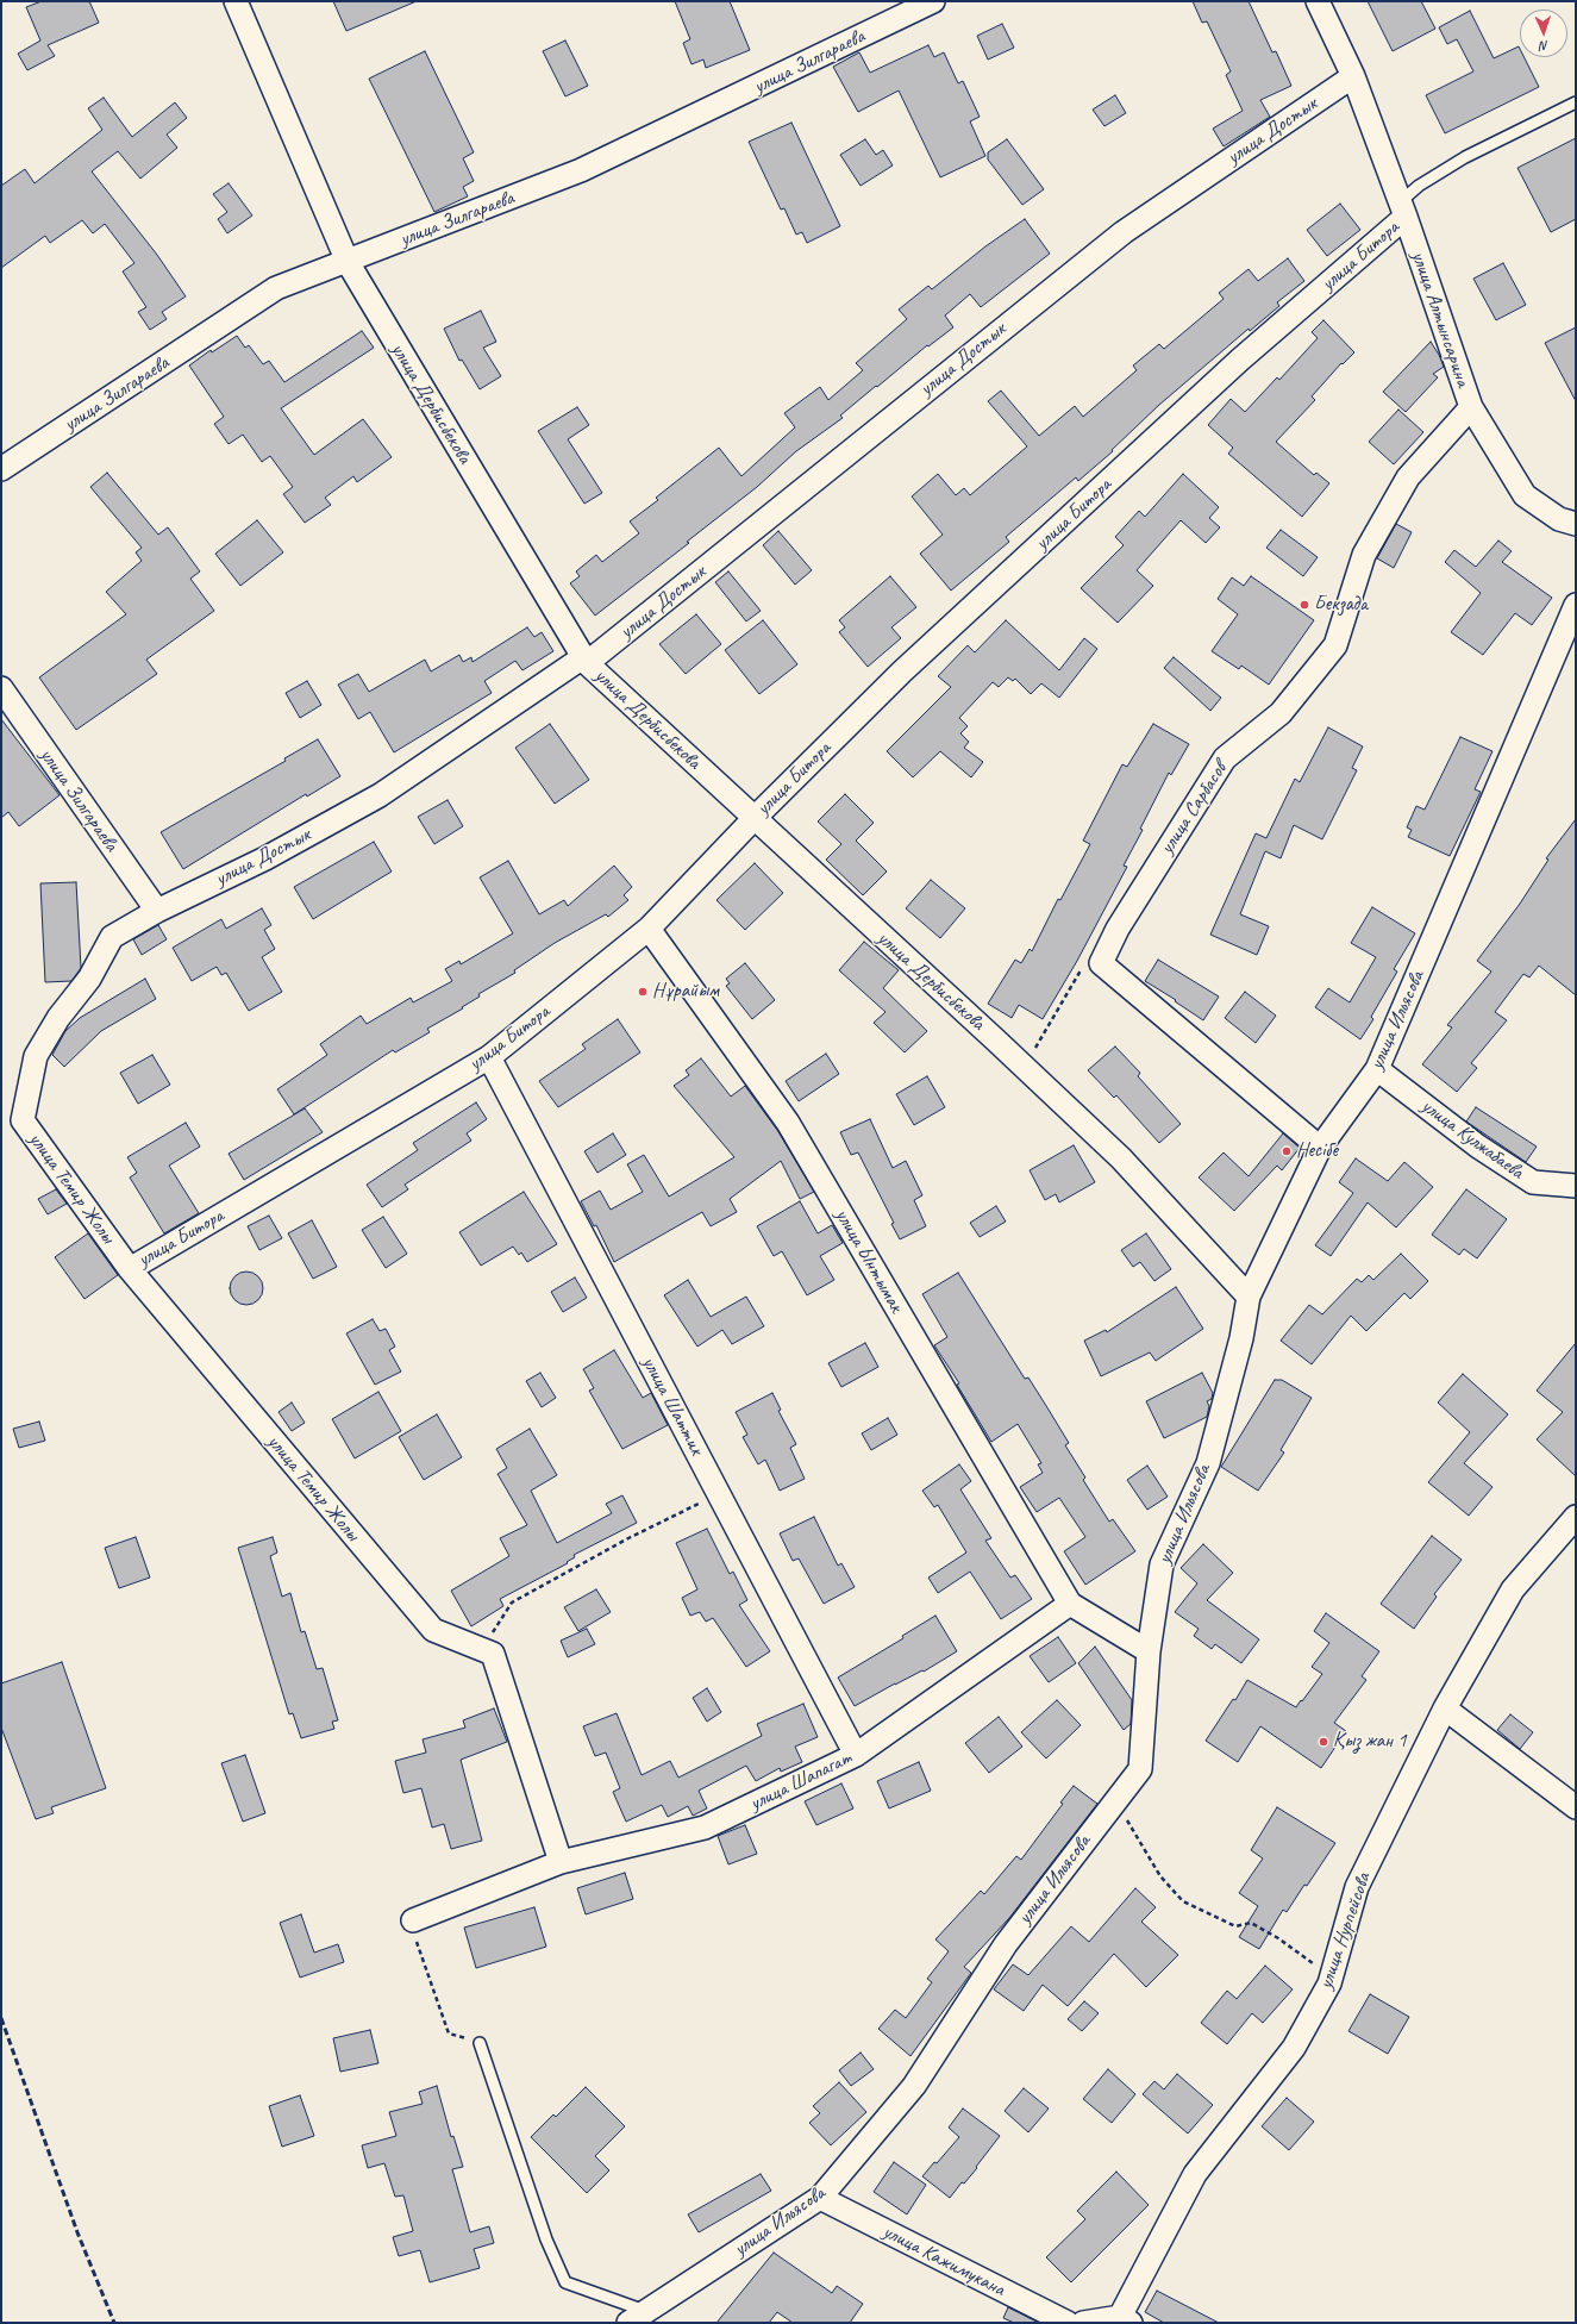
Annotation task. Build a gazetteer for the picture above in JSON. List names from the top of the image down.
{
  "streets": {
    "street": [
      "улица Зилгараева",
      "улица Достык",
      "улица Битора",
      "улица Алтынсарина",
      "улица Дербисбекова",
      "улица Сарбасов",
      "улица Ильясова",
      "улица Кулжабаева",
      "улица Темир Жолы",
      "улица Ынтымак",
      "улица Шаттик",
      "улица Шапагат",
      "улица Нурпейсова",
      "улица Кажимукана"
    ]
  },
  "crossings": [
    ["улица Зилгараева", "улица Достык"],
    ["улица Зилгараева", "улица Дербисбекова"],
    ["улица Достык", "улица Алтынсарина"],
    ["улица Достык", "улица Дербисбекова"],
    ["улица Достык", "улица Темир Жолы"],
    ["улица Битора", "улица Алтынсарина"],
    ["улица Битора", "улица Дербисбекова"],
    ["улица Битора", "улица Темир Жолы"],
    ["улица Битора", "улица Ынтымак"],
    ["улица Битора", "улица Шаттик"],
    ["улица Алтынсарина", "улица Сарбасов"],
    ["улица Дербисбекова", "улица Ильясова"],
    ["улица Ильясова", "улица Кулжабаева"],
    ["улица Ильясова", "улица Кажимукана"],
    ["улица Темир Жолы", "улица Шапагат"],
    ["улица Ынтымак", "улица Шапагат"],
    ["улица Шаттик", "улица Шапагат"]
  ],
  "places": [
    "Бекзада",
    "Нұрайым",
    "Несібе",
    "Қыз жан 1"
  ],
  "north": "bottom"
}
